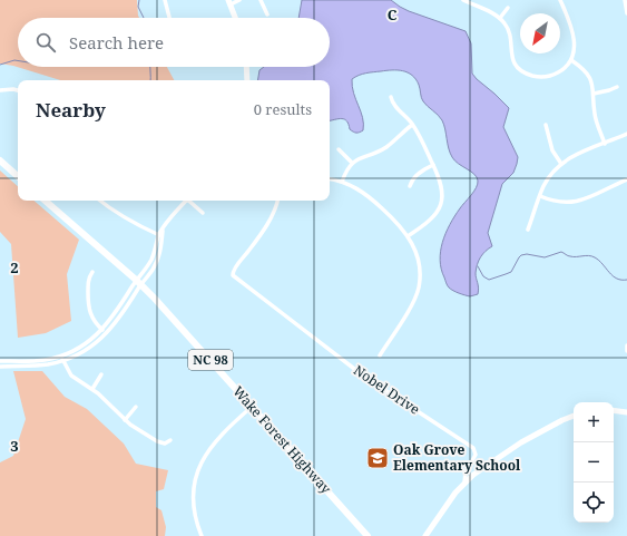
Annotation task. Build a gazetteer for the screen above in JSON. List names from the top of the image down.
{
  "streets": {
    "highway": ["NC 98", "Wake Forest Highway"],
    "street": ["Nobel Drive"]
  },
  "places": {
    "school or university": ["Oak Grove Elementary School"]
  },
  "north": "bottom left",
  "page": {
    "search": "Search here",
    "heading": ["Nearby", "0 results"],
    "map_buttons": ["+", "−"]
  },
  "grid": {
    "columns": ["C"],
    "rows": ["2", "3"]
  }
}
